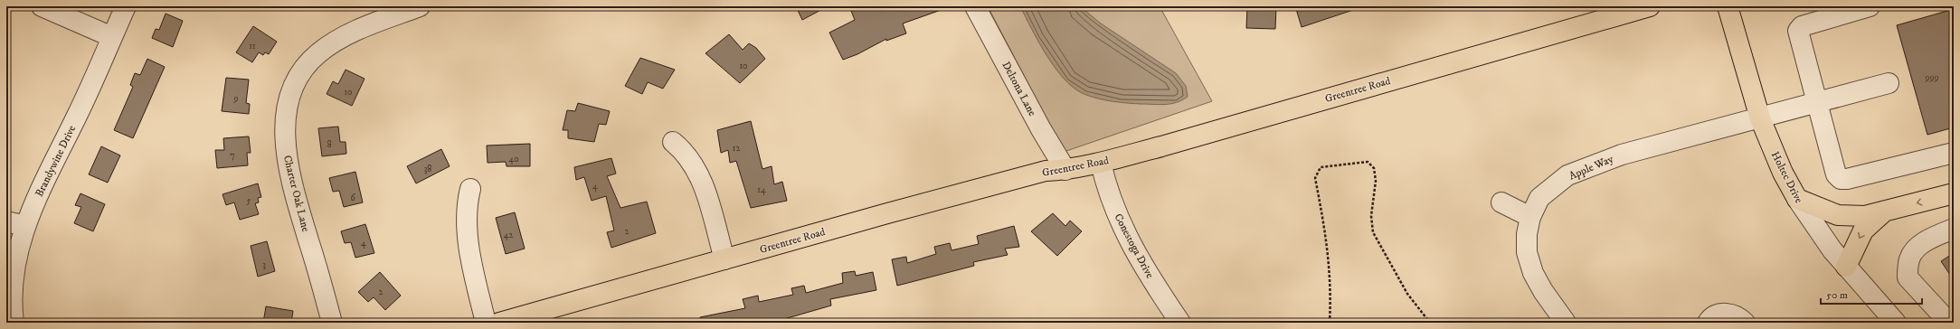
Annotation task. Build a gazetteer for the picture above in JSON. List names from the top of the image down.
{
  "streets": {
    "main road": ["Greentree Road", "Holtec Drive"],
    "street": [
      "Deltona Lane",
      "Brandywine Drive",
      "Apple Way",
      "Charter Oak Lane",
      "Conestoga Drive"
    ]
  },
  "crossings": [
    ["Deltona Lane", "Greentree Road"],
    ["Greentree Road", "Conestoga Drive"],
    ["Apple Way", "Holtec Drive"]
  ],
  "house_numbers": [
    "11",
    "10",
    "999",
    "10",
    "9",
    "8",
    "12",
    "7",
    "40",
    "38",
    "4",
    "14",
    "6",
    "5",
    "2",
    "42",
    "4",
    "3",
    "2"
  ],
  "scale_bar": "50 m"
}
